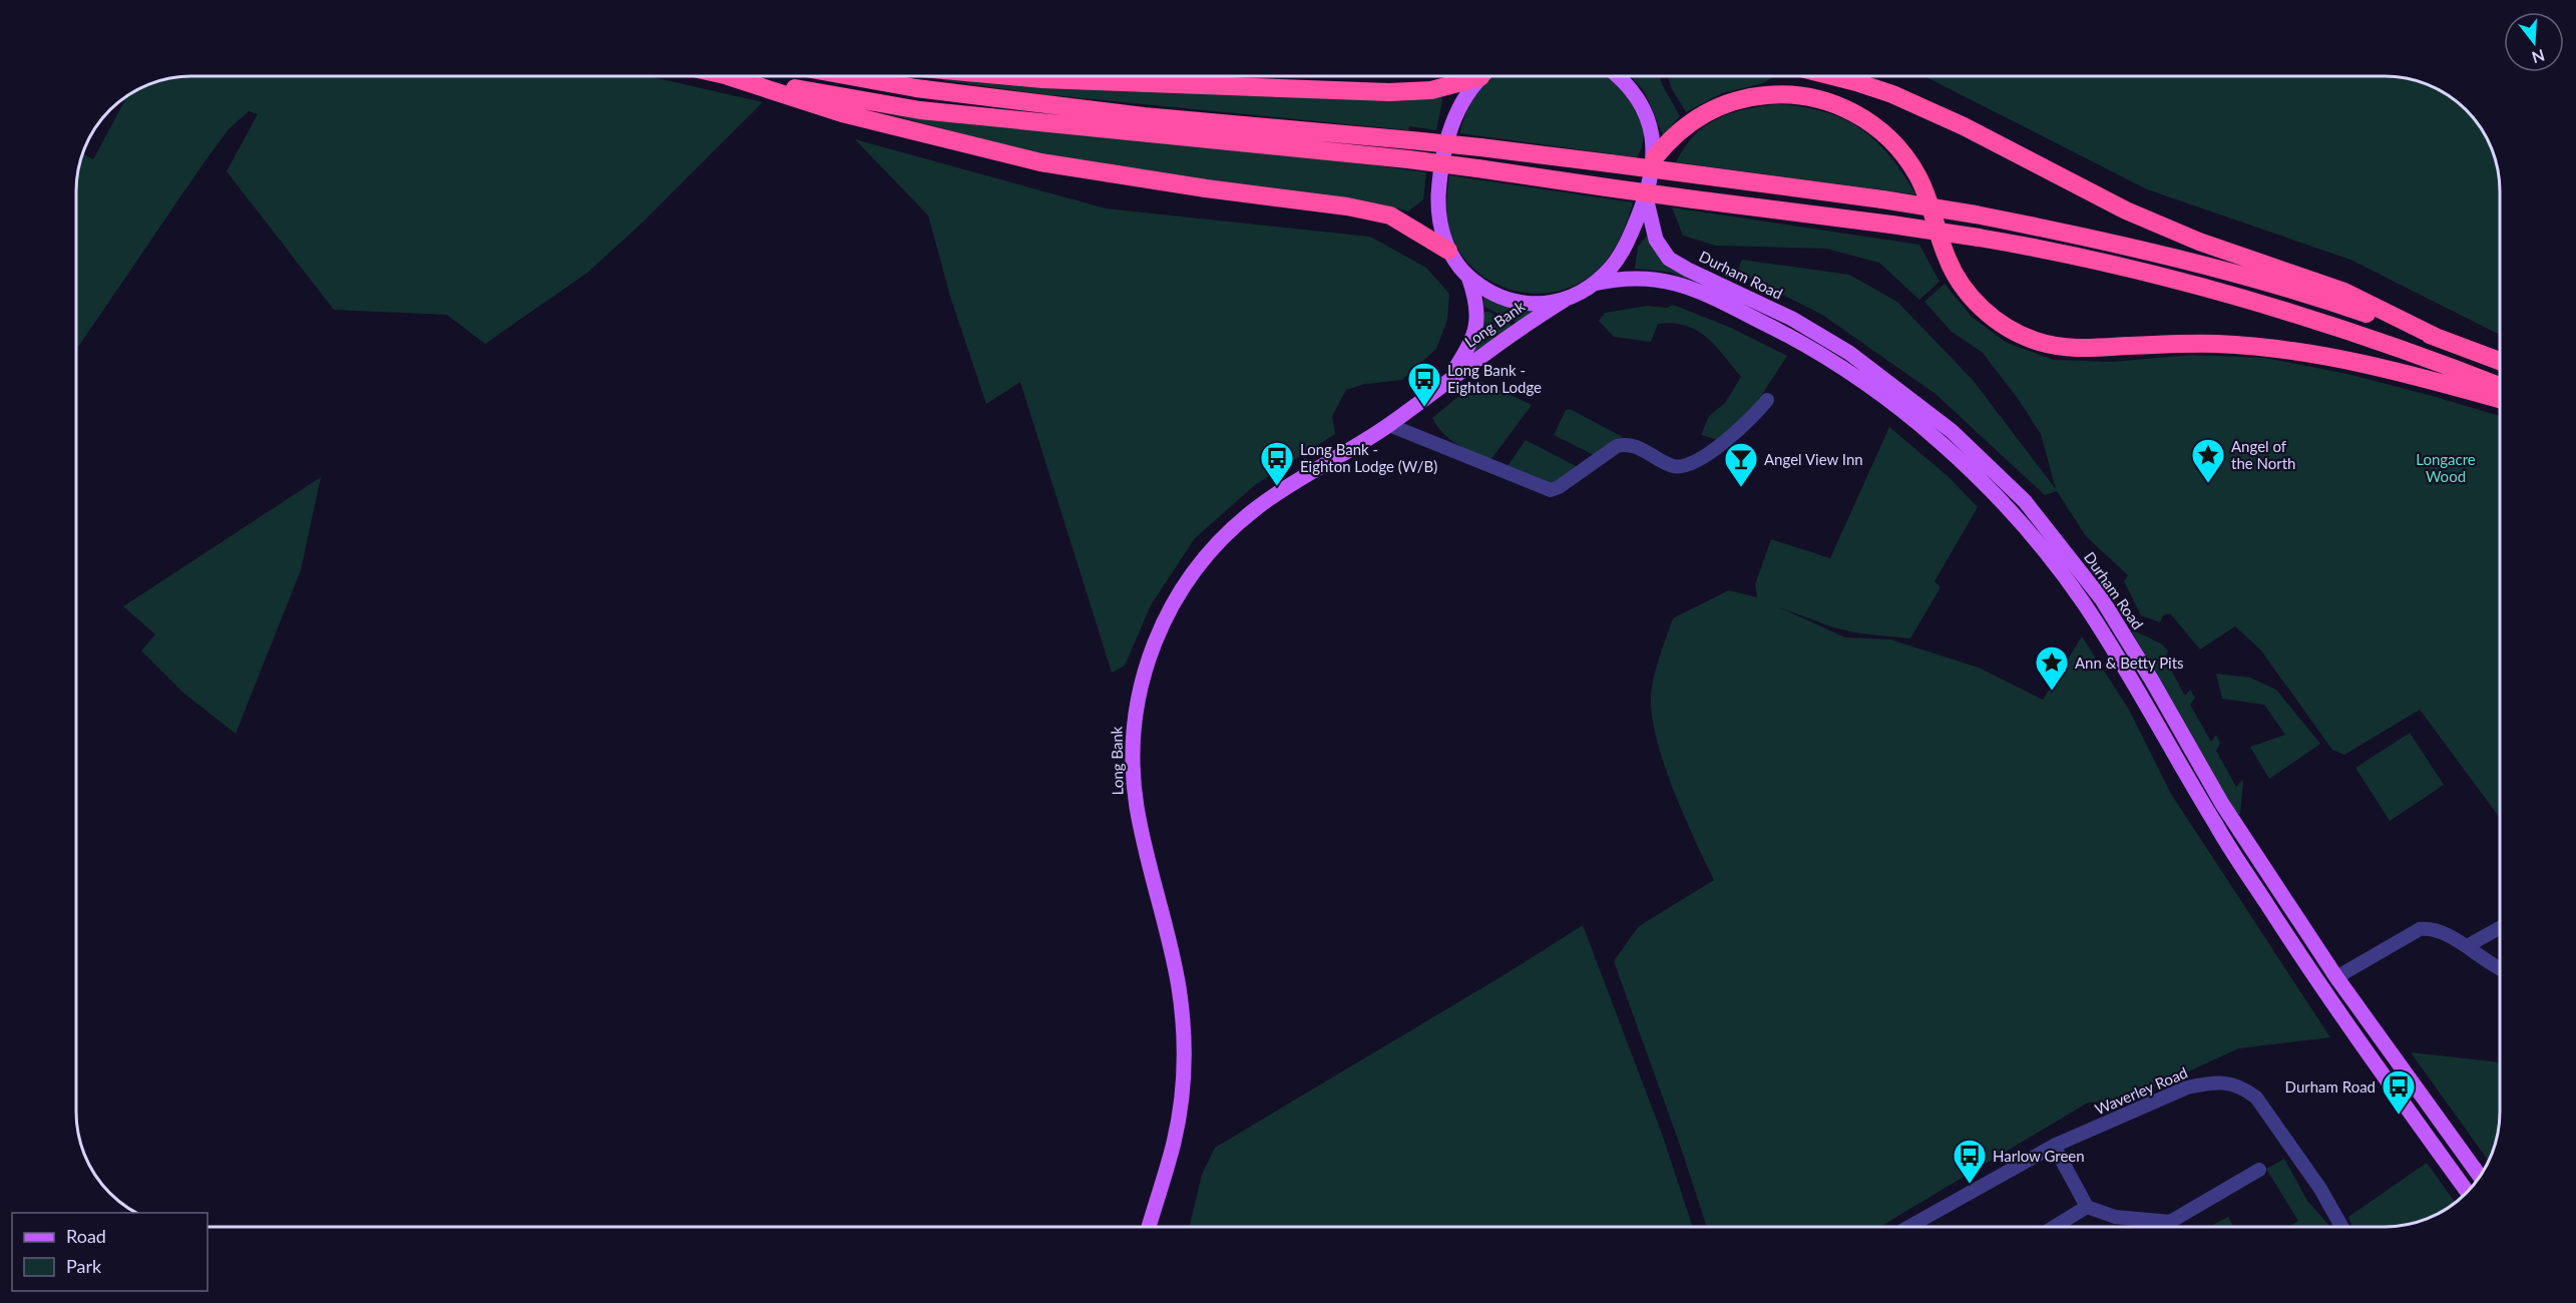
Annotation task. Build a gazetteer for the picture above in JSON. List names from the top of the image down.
{
  "streets": {
    "main road": ["Durham Road", "Long Bank"],
    "street": ["Waverley Road"]
  },
  "parks": ["Longacre Wood"],
  "places": {
    "bus stop": [
      "Long Bank - Eighton Lodge",
      "Long Bank - Eighton Lodge (W/B)",
      "Durham Road",
      "Harlow Green"
    ],
    "place": ["Angel of the North", "Ann & Betty Pits"],
    "bar": ["Angel View Inn"]
  },
  "legend": ["Road", "Park"],
  "north": "bottom"
}
